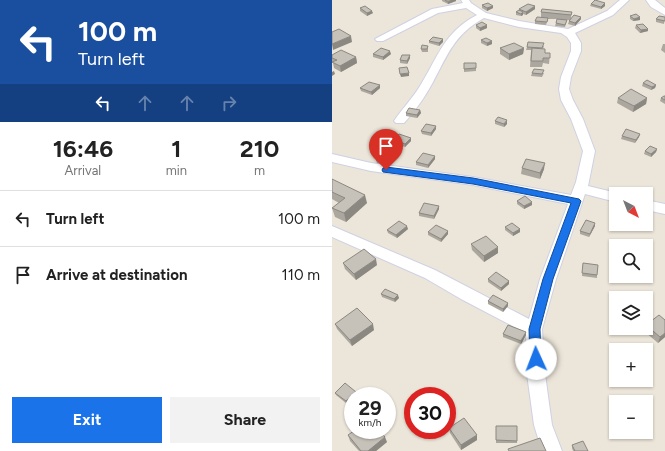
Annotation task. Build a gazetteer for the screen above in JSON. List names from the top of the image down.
{
  "north": "bottom right",
  "page": {
    "turn": ["100 m", "Turn left"],
    "eta": [
      "16:46",
      "Arrival",
      "1",
      "min",
      "210",
      "m"
    ],
    "map_buttons": ["+", "−"],
    "list": [
      {
        "name": "Turn left",
        "value": "100 m"
      },
      {
        "name": "Arrive at destination",
        "value": "110 m"
      }
    ],
    "speed": "29 km/h",
    "limit": "30",
    "buttons": ["Exit", "Share"]
  }
}
